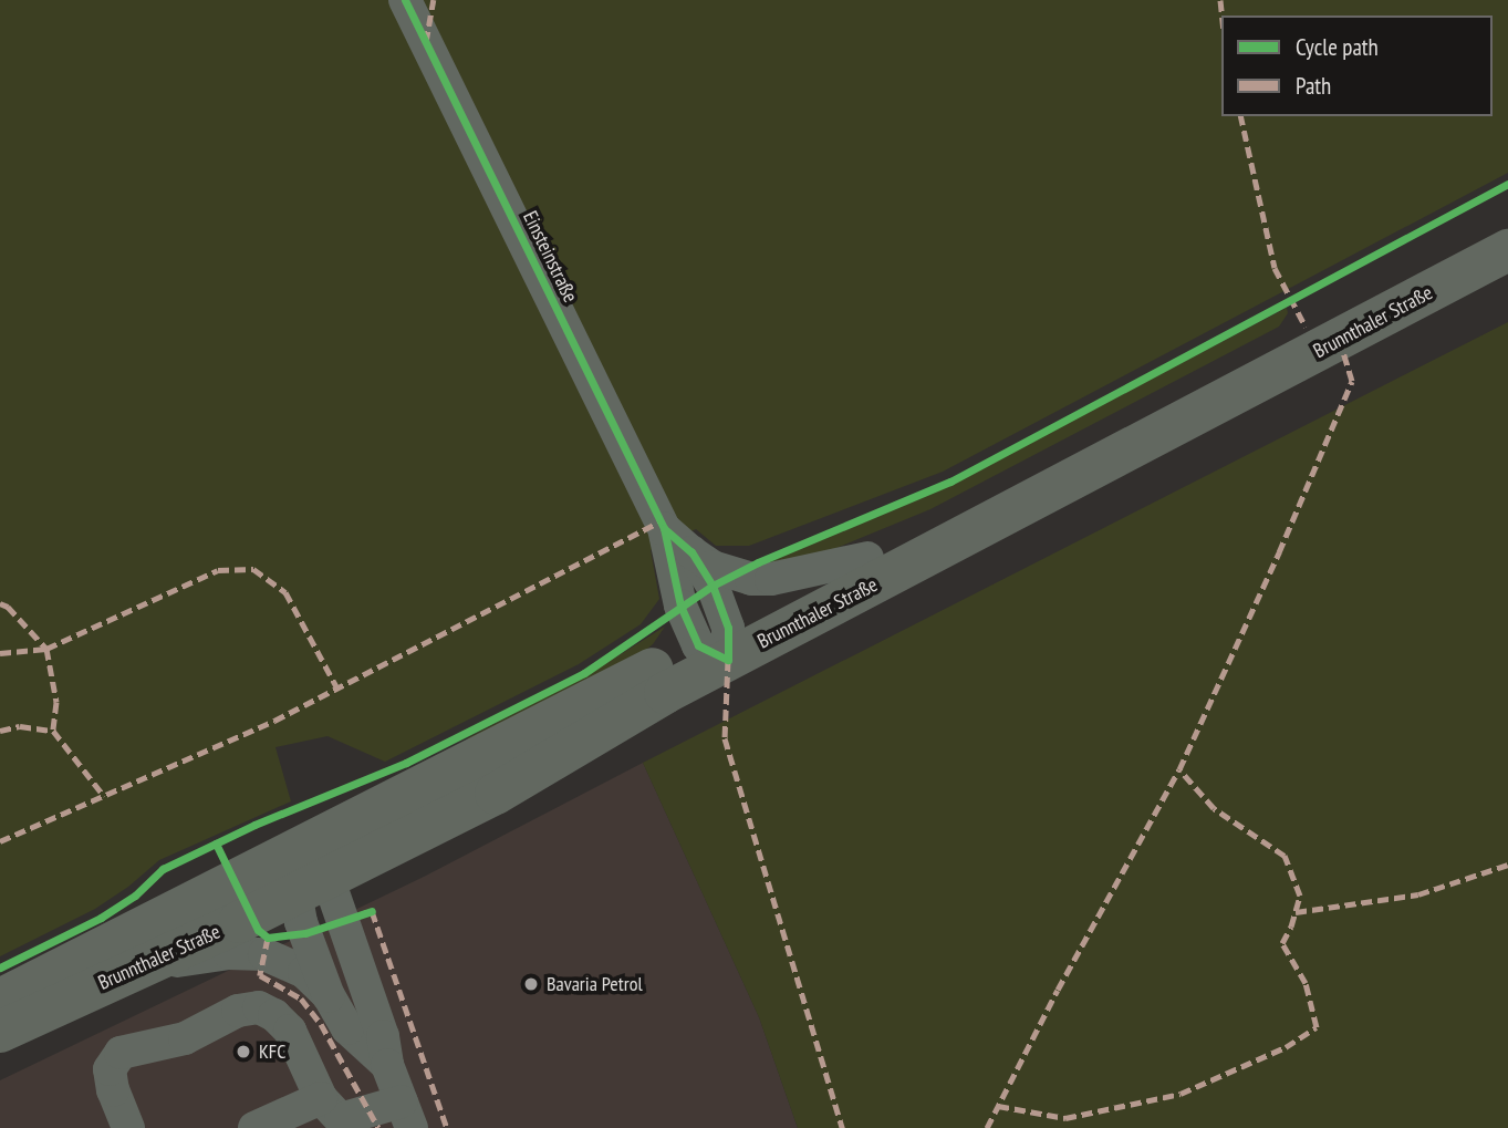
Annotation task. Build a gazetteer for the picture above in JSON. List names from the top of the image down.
{
  "streets": {
    "main road": ["Brunnthaler Straße"],
    "street": ["Einsteinstraße"]
  },
  "crossings": [
    ["Einsteinstraße", "Brunnthaler Straße"]
  ],
  "places": ["Bavaria Petrol", "KFC"],
  "legend": ["Cycle path", "Path"]
}
